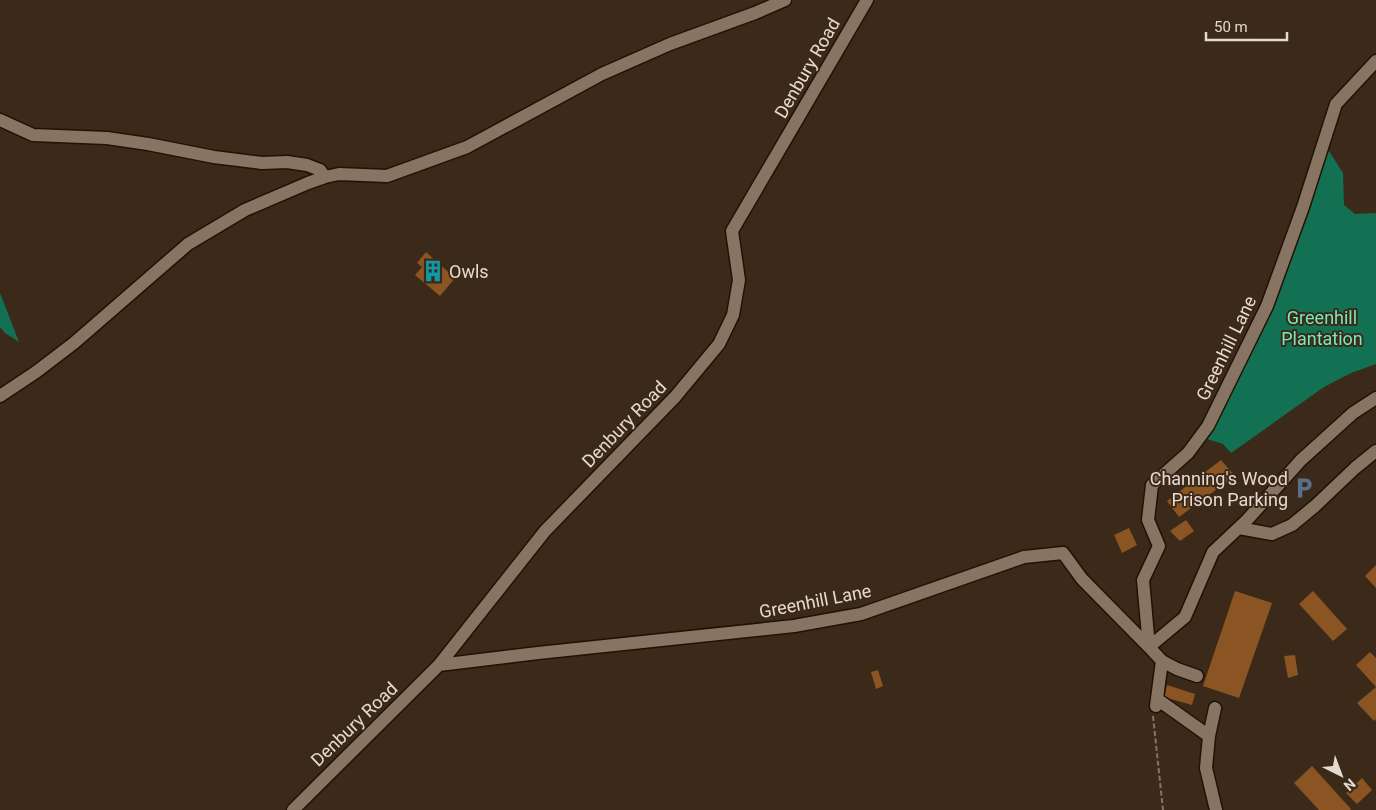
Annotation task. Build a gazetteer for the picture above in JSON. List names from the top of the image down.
{
  "streets": {
    "street": ["Denbury Road", "Greenhill Lane"]
  },
  "crossings": [
    ["Denbury Road", "Greenhill Lane"]
  ],
  "parks": ["Greenhill Plantation"],
  "places": {
    "building": ["Owls"],
    "parking": ["Channing's Wood Prison Parking"]
  },
  "scale_bar": "50 m",
  "north": "bottom right"
}
